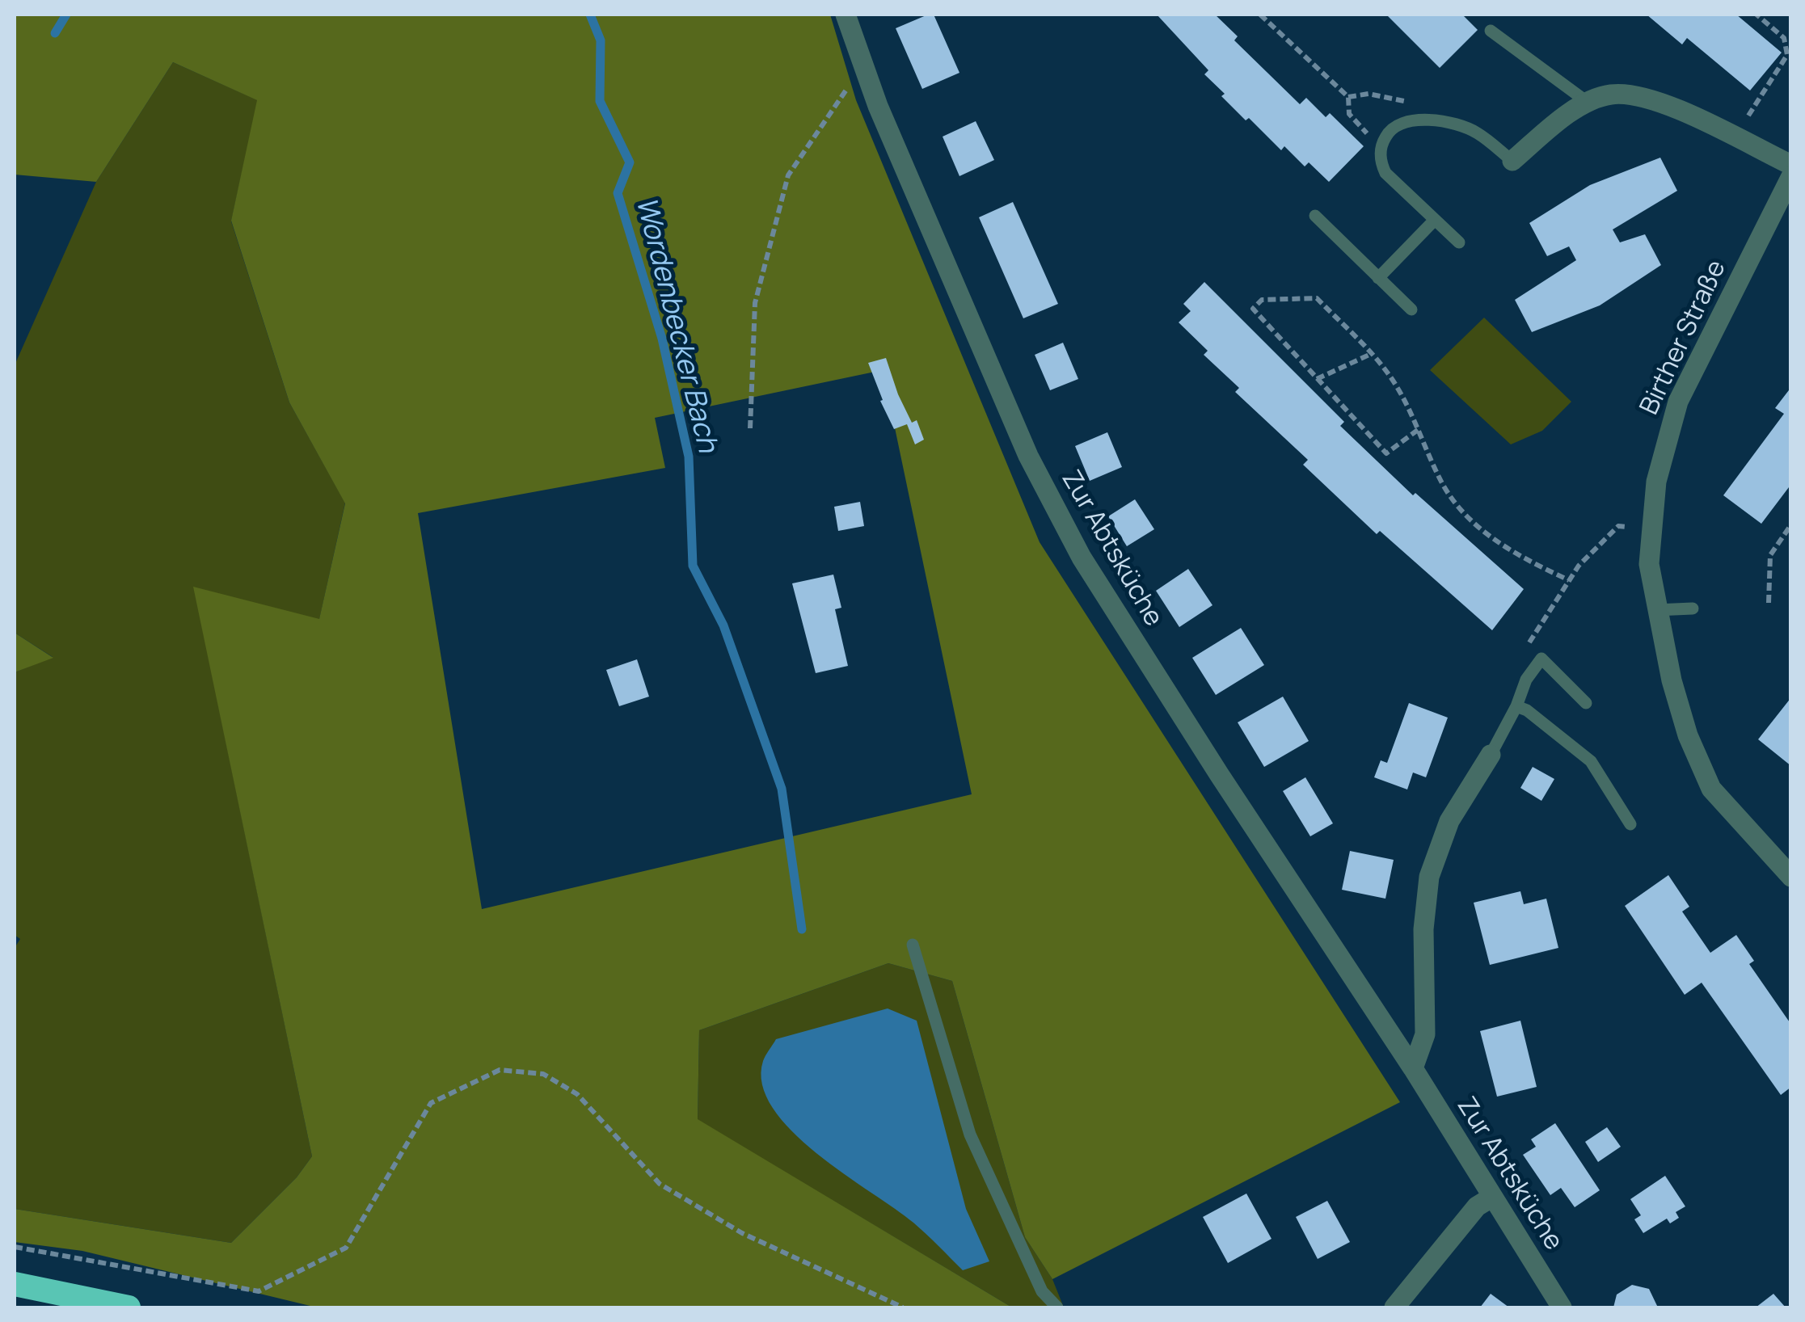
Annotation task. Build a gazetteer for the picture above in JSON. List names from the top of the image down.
{
  "streets": {
    "street": ["Birther Straße", "Zur Abtsküche"]
  },
  "water": ["Wordenbecker Bach"]
}
